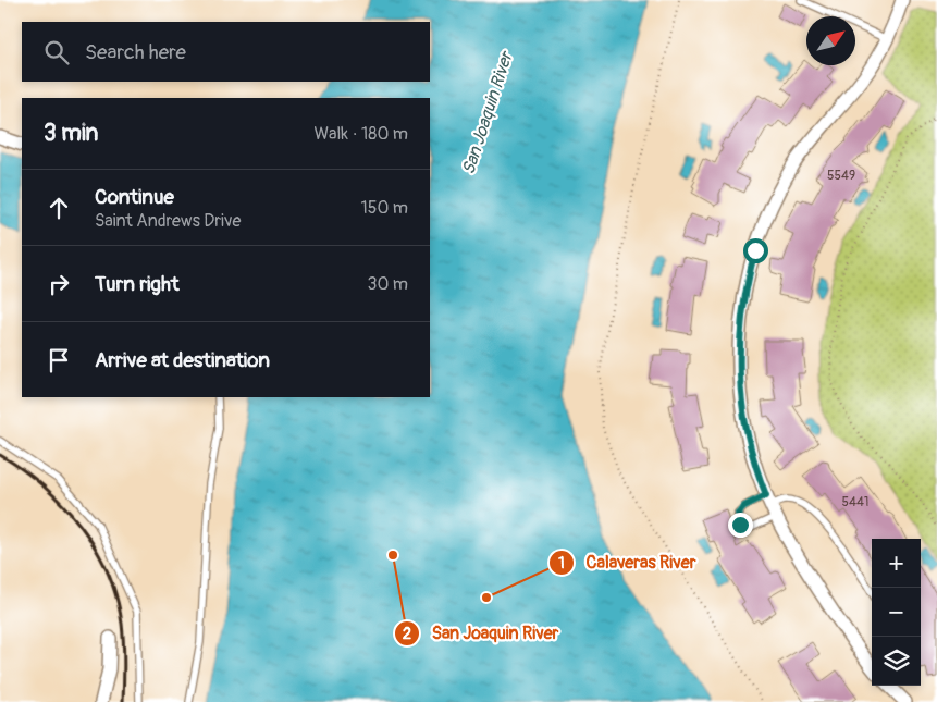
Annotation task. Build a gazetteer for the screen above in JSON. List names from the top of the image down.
{
  "water": ["San Joaquin River"],
  "places": ["San Joaquin River", "Calaveras River"],
  "house_numbers": ["5549", "5441"],
  "north": "top right",
  "page": {
    "search": "Search here",
    "heading": ["3 min", "Walk · 180 m"],
    "list": [
      ["Continue", "Saint Andrews Drive", "150 m"],
      ["Turn right", "30 m"],
      "Arrive at destination"
    ],
    "map_buttons": ["+", "−"]
  }
}
